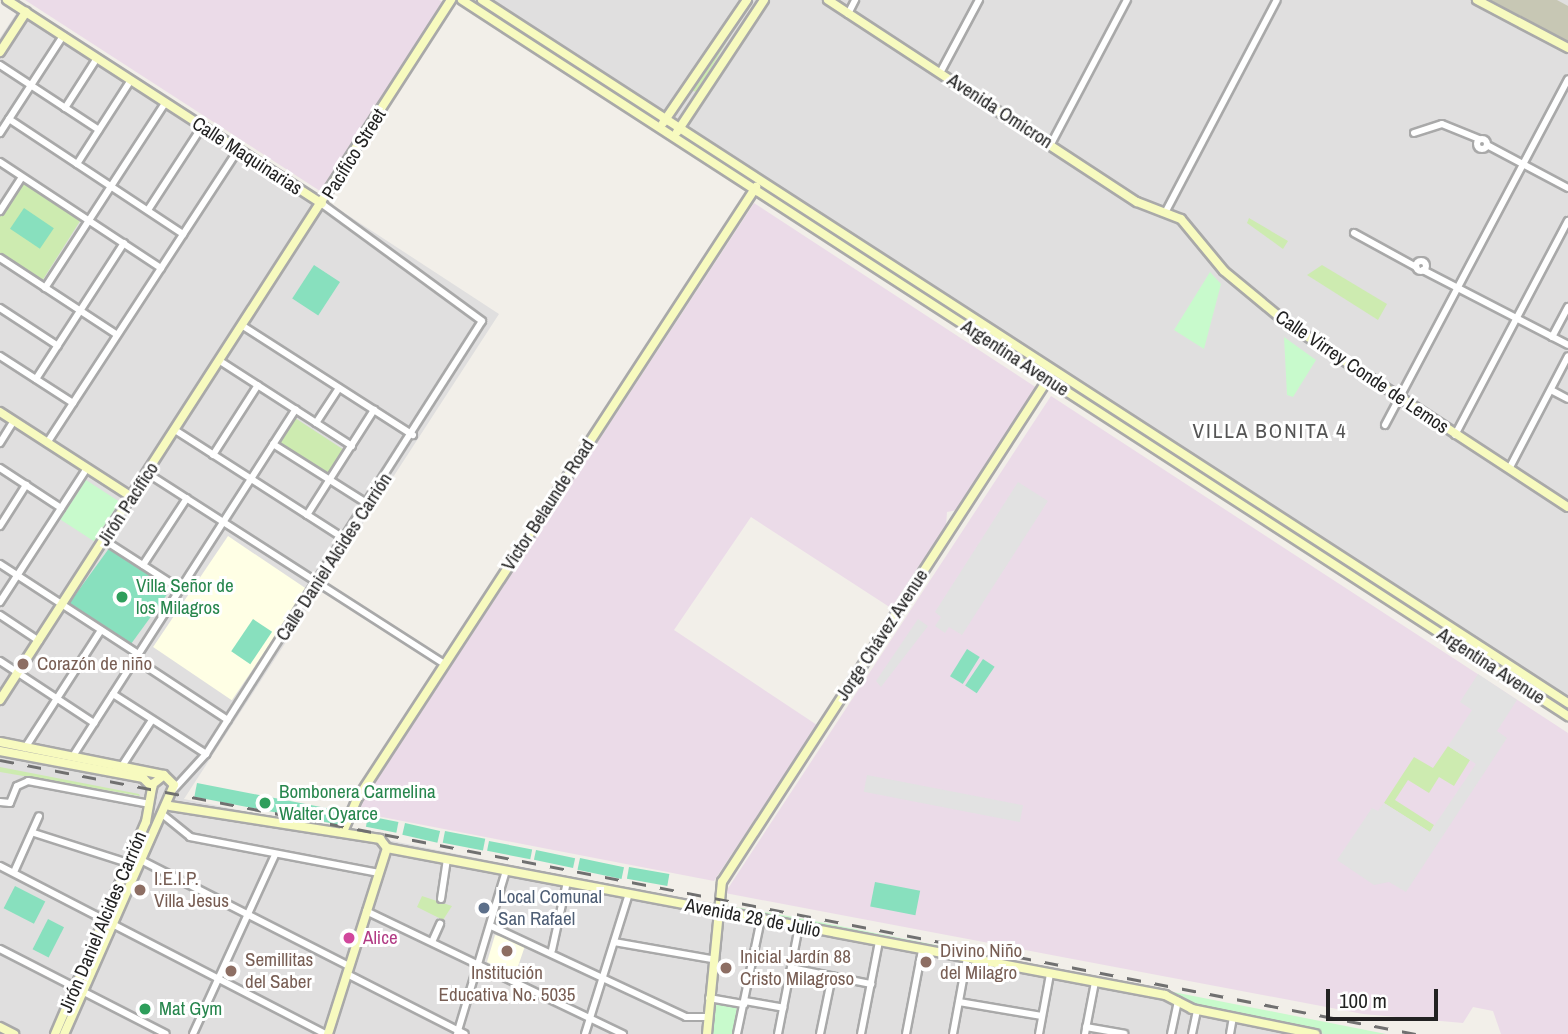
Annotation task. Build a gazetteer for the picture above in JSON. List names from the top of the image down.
{
  "streets": {
    "street": [
      "Avenida Omicron",
      "Pacífico Street",
      "Calle Maquinarias",
      "Argentina Avenue",
      "Calle Virrey Conde de Lemos",
      "Jirón Pacífico",
      "Victor Belaunde Road",
      "Calle Daniel Alcides Carrión",
      "Jorge Chávez Avenue",
      "Avenida 28 de Julio",
      "Jirón Daniel Alcides Carrión"
    ]
  },
  "crossings": [
    ["Avenida Omicron", "Calle Virrey Conde de Lemos"],
    ["Pacífico Street", "Calle Maquinarias"],
    ["Pacífico Street", "Jirón Pacífico"],
    ["Calle Maquinarias", "Calle Daniel Alcides Carrión"],
    ["Argentina Avenue", "Victor Belaunde Road"],
    ["Argentina Avenue", "Jorge Chávez Avenue"],
    ["Victor Belaunde Road", "Avenida 28 de Julio"],
    ["Calle Daniel Alcides Carrión", "Avenida 28 de Julio"],
    ["Jorge Chávez Avenue", "Avenida 28 de Julio"],
    ["Avenida 28 de Julio", "Jirón Daniel Alcides Carrión"]
  ],
  "districts": ["VILLA BONITA 4"],
  "places": [
    "Villa Señor de los Milagros",
    "Corazón de niño",
    "Bombonera Carmelina Walter Oyarce",
    "I.E.I.P. Villa Jesus",
    "Local Comunal San Rafael",
    "Alice",
    "Institución Educativa No. 5035",
    "Divino Niño del Milagro",
    "Inicial Jardín 88 Cristo Milagroso",
    "Semillitas del Saber",
    "Mat Gym"
  ],
  "scale_bar": "100 m"
}
